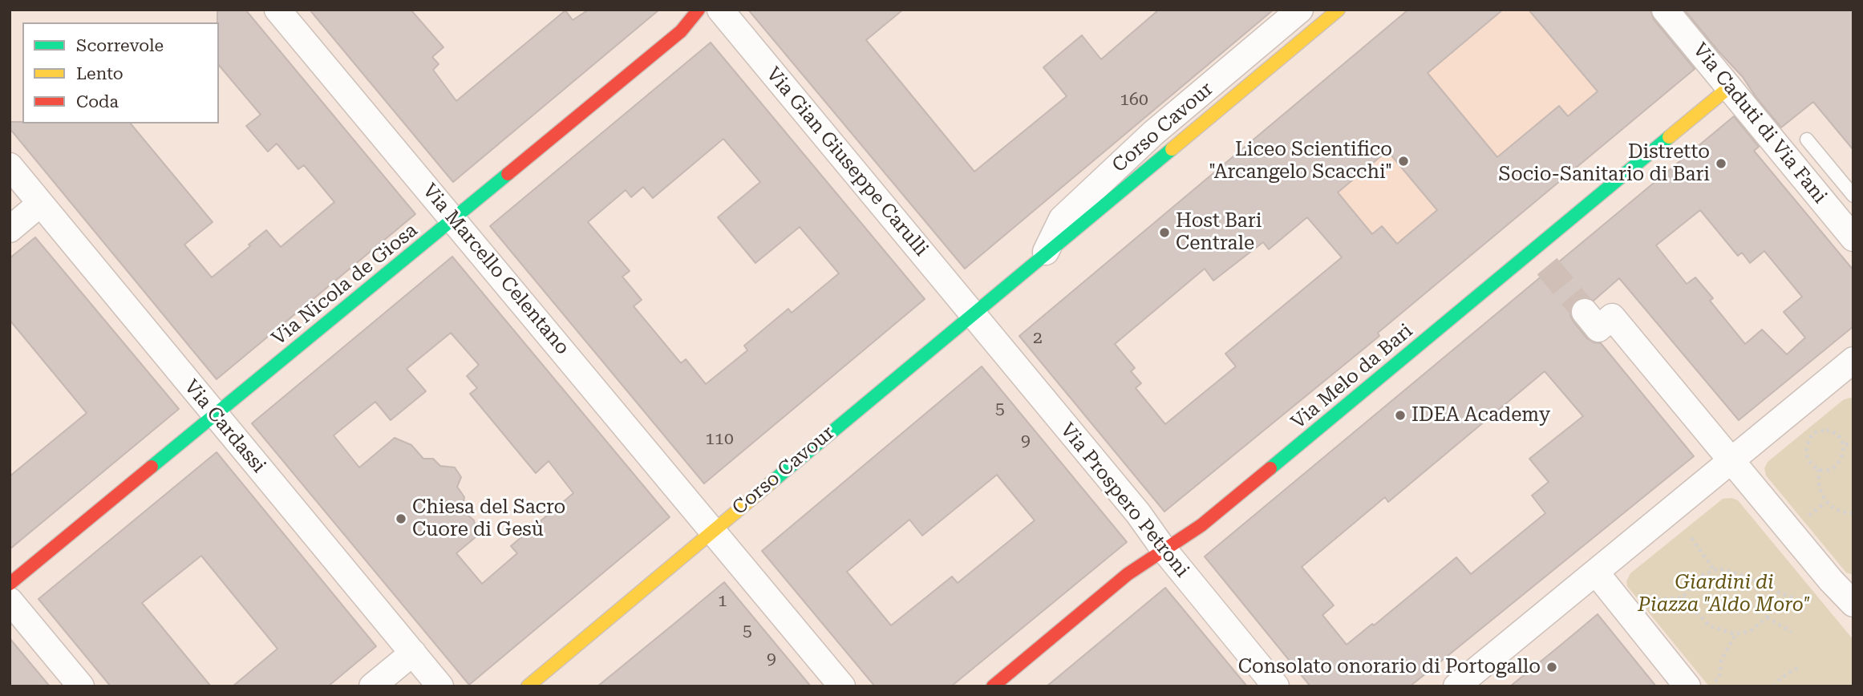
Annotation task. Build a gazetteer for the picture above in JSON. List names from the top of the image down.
{
  "streets": {
    "main road": ["Corso Cavour", "Via Nicola de Giosa", "Via Melo da Bari"],
    "street": [
      "Via Caduti di Via Fani",
      "Via Gian Giuseppe Carulli",
      "Via Marcello Celentano",
      "Via Cardassi",
      "Via Prospero Petroni"
    ]
  },
  "crossings": [
    ["Via Caduti di Via Fani", "Via Melo da Bari"],
    ["Corso Cavour", "Via Gian Giuseppe Carulli"],
    ["Corso Cavour", "Via Marcello Celentano"],
    ["Corso Cavour", "Via Prospero Petroni"],
    ["Via Gian Giuseppe Carulli", "Via Prospero Petroni"],
    ["Via Marcello Celentano", "Via Nicola de Giosa"],
    ["Via Nicola de Giosa", "Via Cardassi"],
    ["Via Melo da Bari", "Via Prospero Petroni"]
  ],
  "parks": ["Giardini di Piazza \"Aldo Moro\""],
  "places": [
    "Liceo Scientifico \"Arcangelo Scacchi\"",
    "Distretto Socio-Sanitario di Bari",
    "Host Bari Centrale",
    "IDEA Academy",
    "Chiesa del Sacro Cuore di Gesù",
    "Consolato onorario di Portogallo"
  ],
  "house_numbers": [
    "160",
    "2",
    "5",
    "110",
    "9",
    "1",
    "5",
    "9"
  ],
  "legend": ["Scorrevole", "Lento", "Coda"]
}
